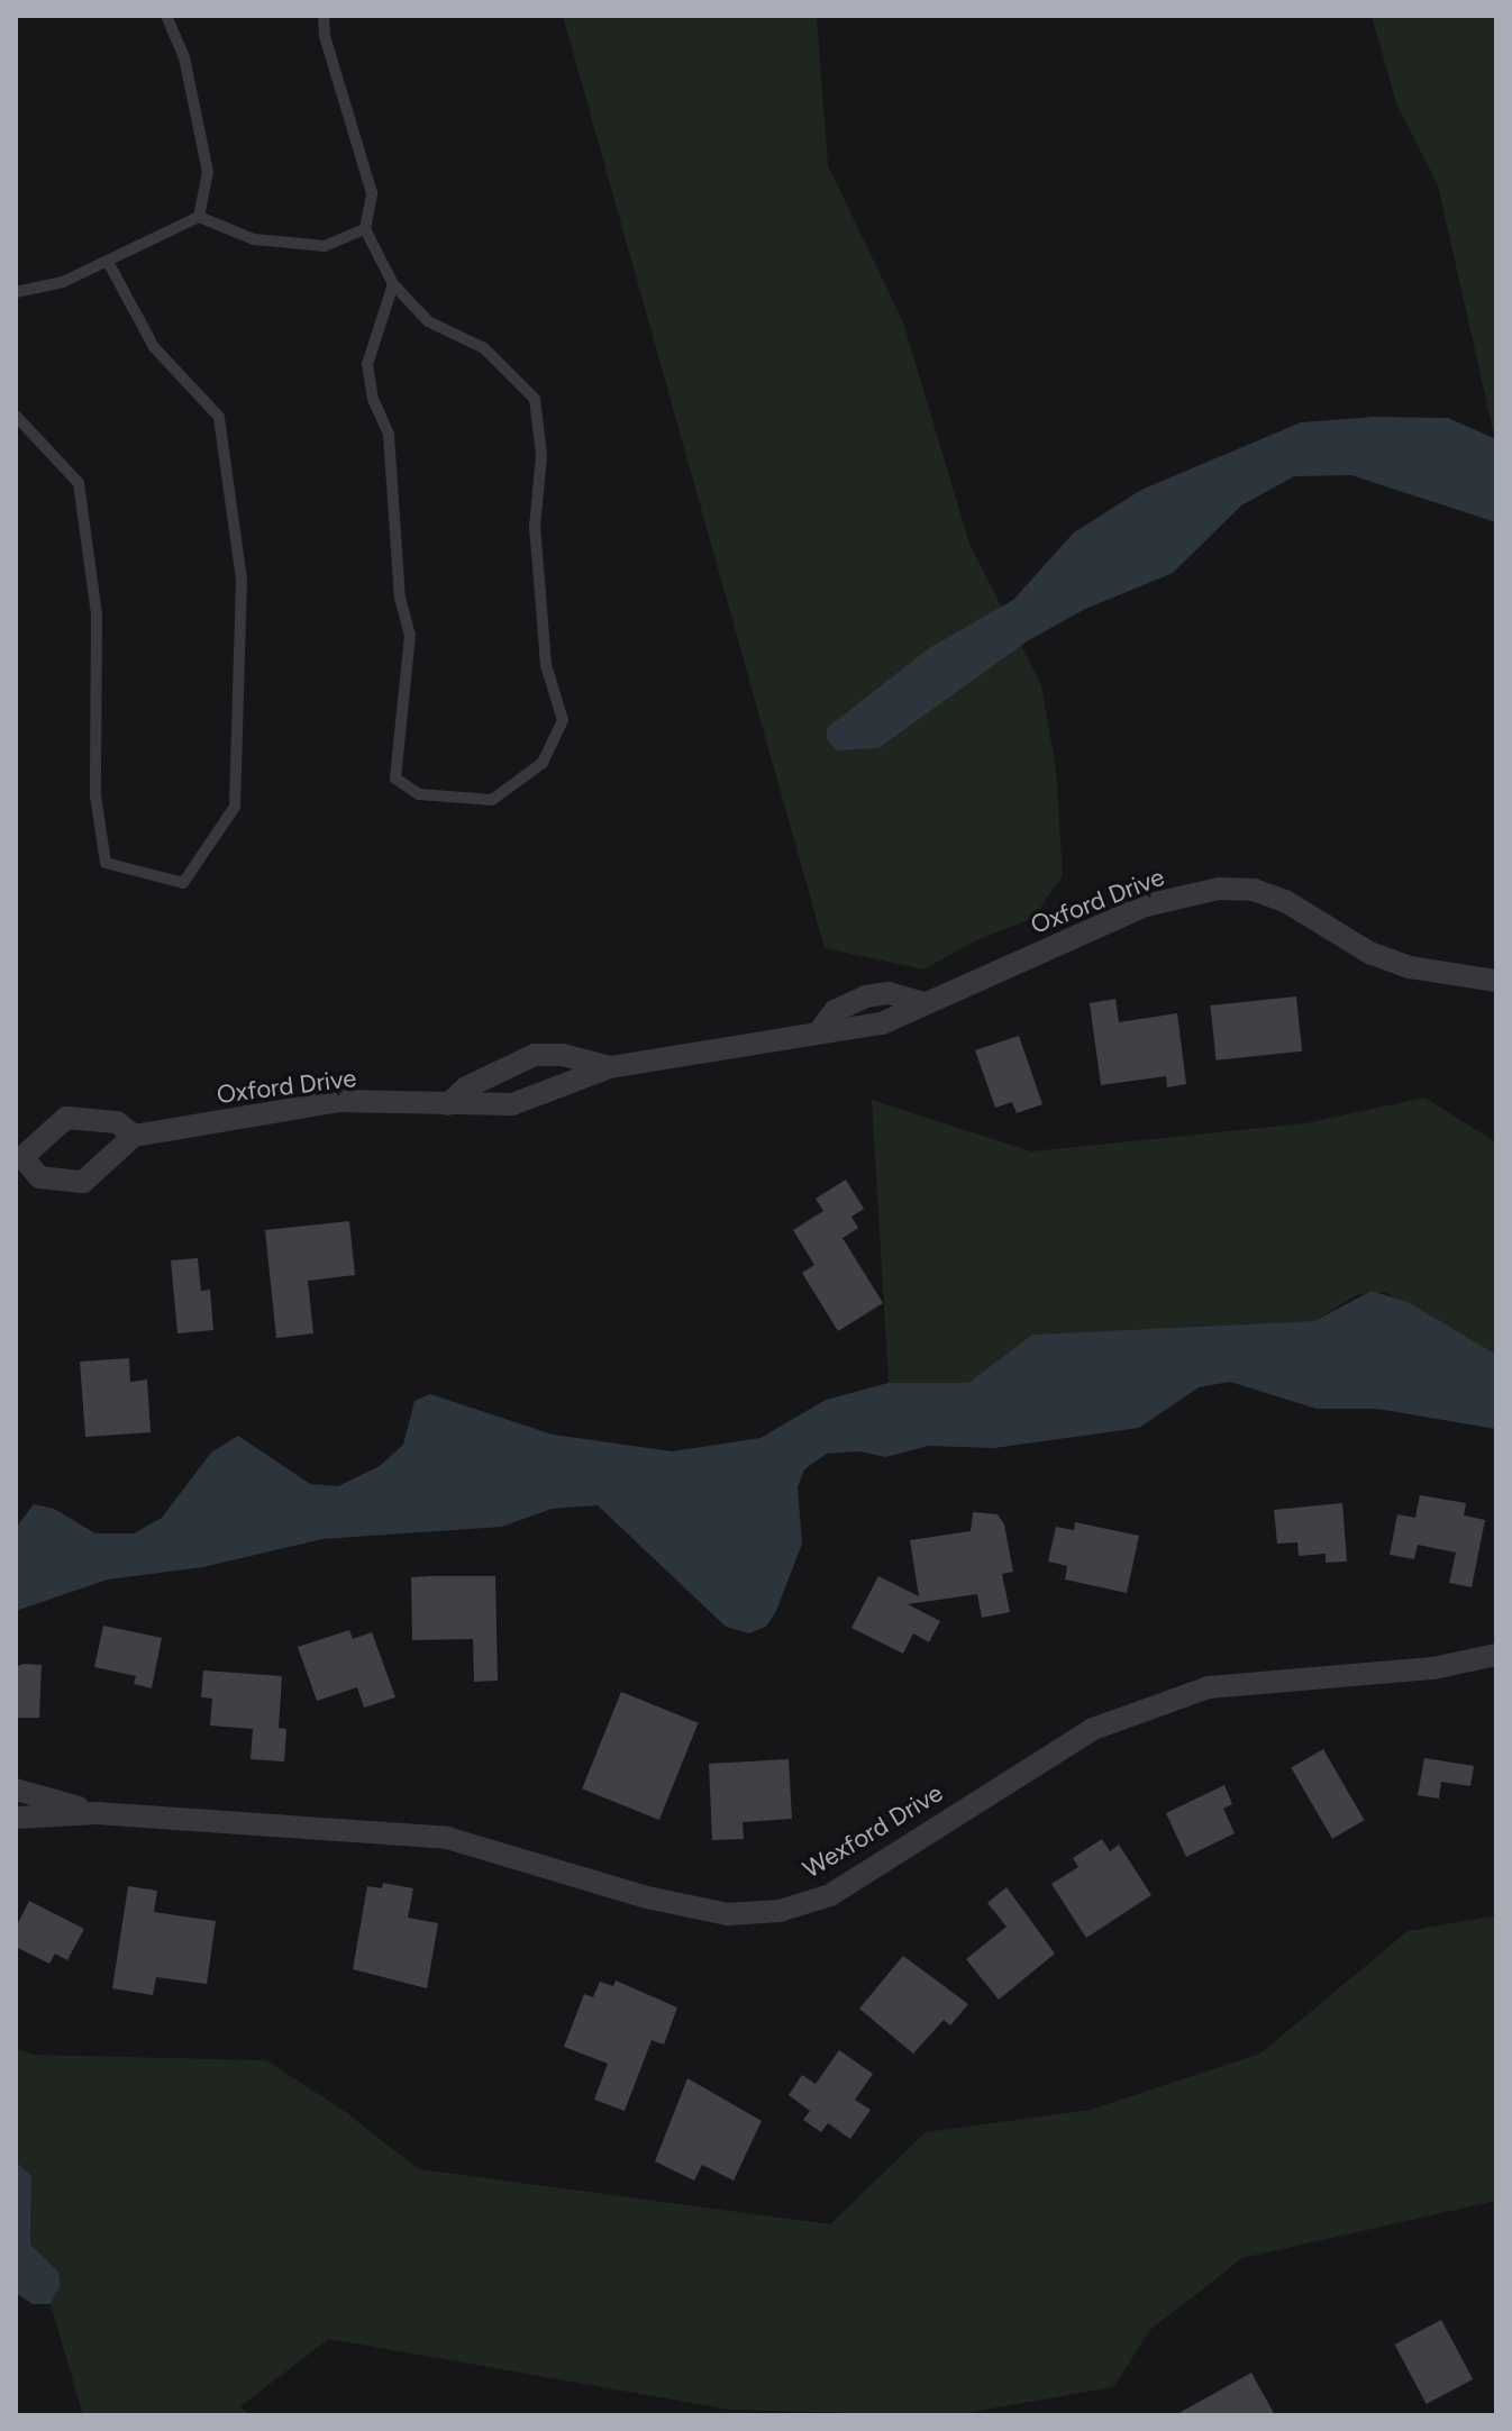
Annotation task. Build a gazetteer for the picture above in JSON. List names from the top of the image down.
{
  "streets": {
    "street": ["Oxford Drive", "Wexford Drive"]
  }
}
